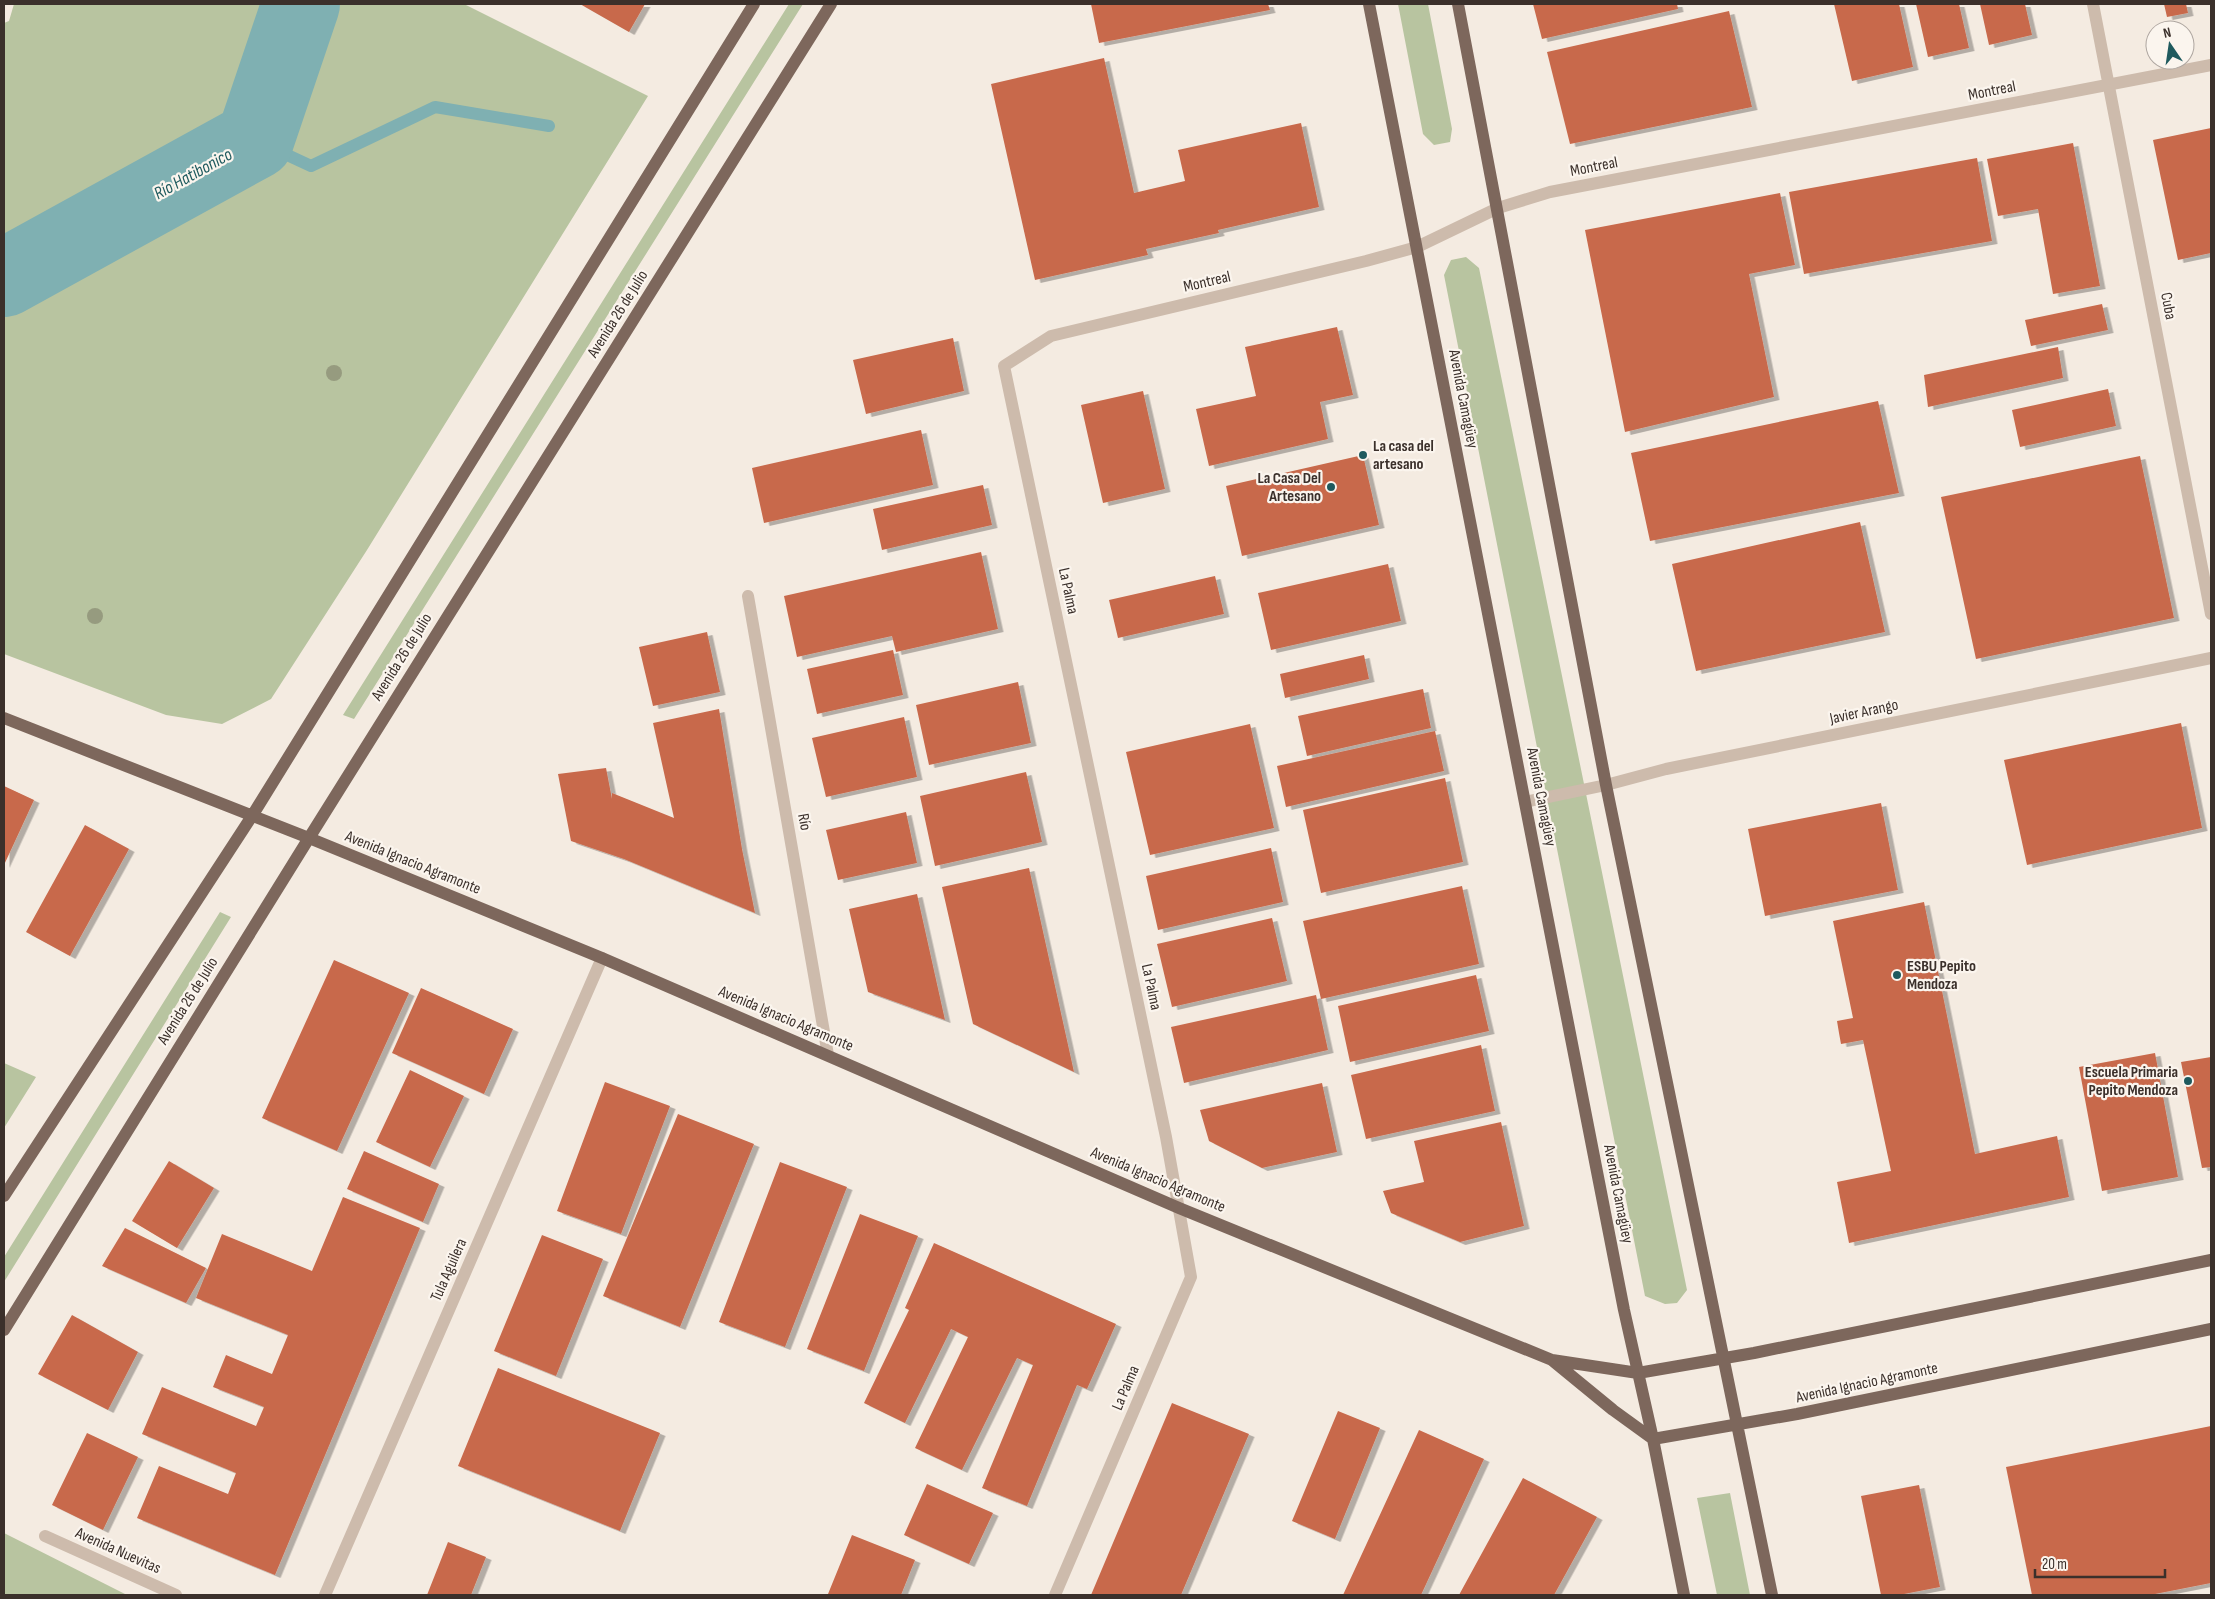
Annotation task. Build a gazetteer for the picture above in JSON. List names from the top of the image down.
{
  "streets": {
    "main road": ["Avenida 26 de Julio", "Avenida Camagüey", "Avenida Ignacio Agramonte"],
    "street": [
      "Montreal",
      "Cuba",
      "La Palma",
      "Javier Arango",
      "Río",
      "Tula Aguilera",
      "Avenida Nuevitas"
    ]
  },
  "crossings": [
    ["Montreal", "Cuba"],
    ["Montreal", "Avenida Camagüey"],
    ["Montreal", "La Palma"],
    ["Avenida 26 de Julio", "Avenida Ignacio Agramonte"],
    ["Avenida Camagüey", "Javier Arango"],
    ["Avenida Camagüey", "Avenida Ignacio Agramonte"],
    ["La Palma", "Avenida Ignacio Agramonte"],
    ["Río", "Avenida Ignacio Agramonte"],
    ["Avenida Ignacio Agramonte", "Tula Aguilera"]
  ],
  "water": ["Río Hatibonico"],
  "places": [
    "La casa del artesano",
    "La Casa Del Artesano",
    "ESBU Pepito Mendoza",
    "Escuela Primaria Pepito Mendoza"
  ],
  "scale_bar": "20 m",
  "north": "top"
}
